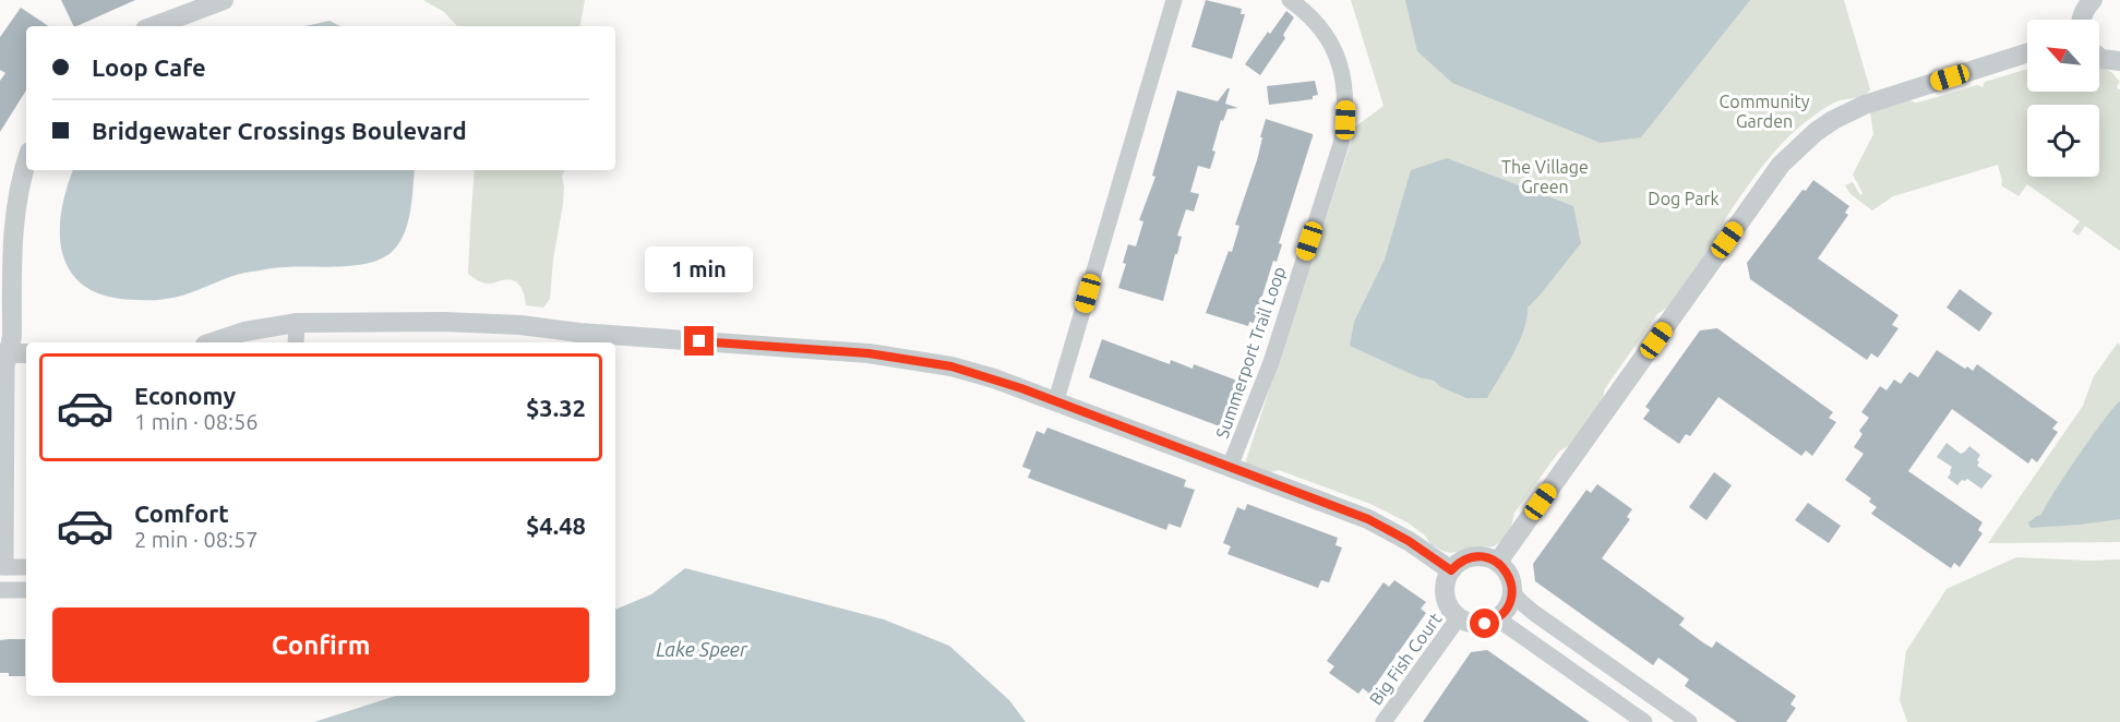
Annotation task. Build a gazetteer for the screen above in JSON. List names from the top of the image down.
{
  "streets": {
    "street": ["Summerport Trail Loop", "Big Fish Court"]
  },
  "water": ["Lake Speer"],
  "parks": ["Community Garden", "The Village Green", "Dog Park"],
  "north": "top left",
  "page": {
    "banner": ["Loop Cafe", "Bridgewater Crossings Boulevard"],
    "bubble": "1 min",
    "list": [
      {
        "name": "Economy",
        "note": "1 min · 08:56",
        "value": "$3.32"
      },
      {
        "name": "Comfort",
        "note": "2 min · 08:57",
        "value": "$4.48"
      }
    ],
    "buttons": "Confirm"
  }
}
